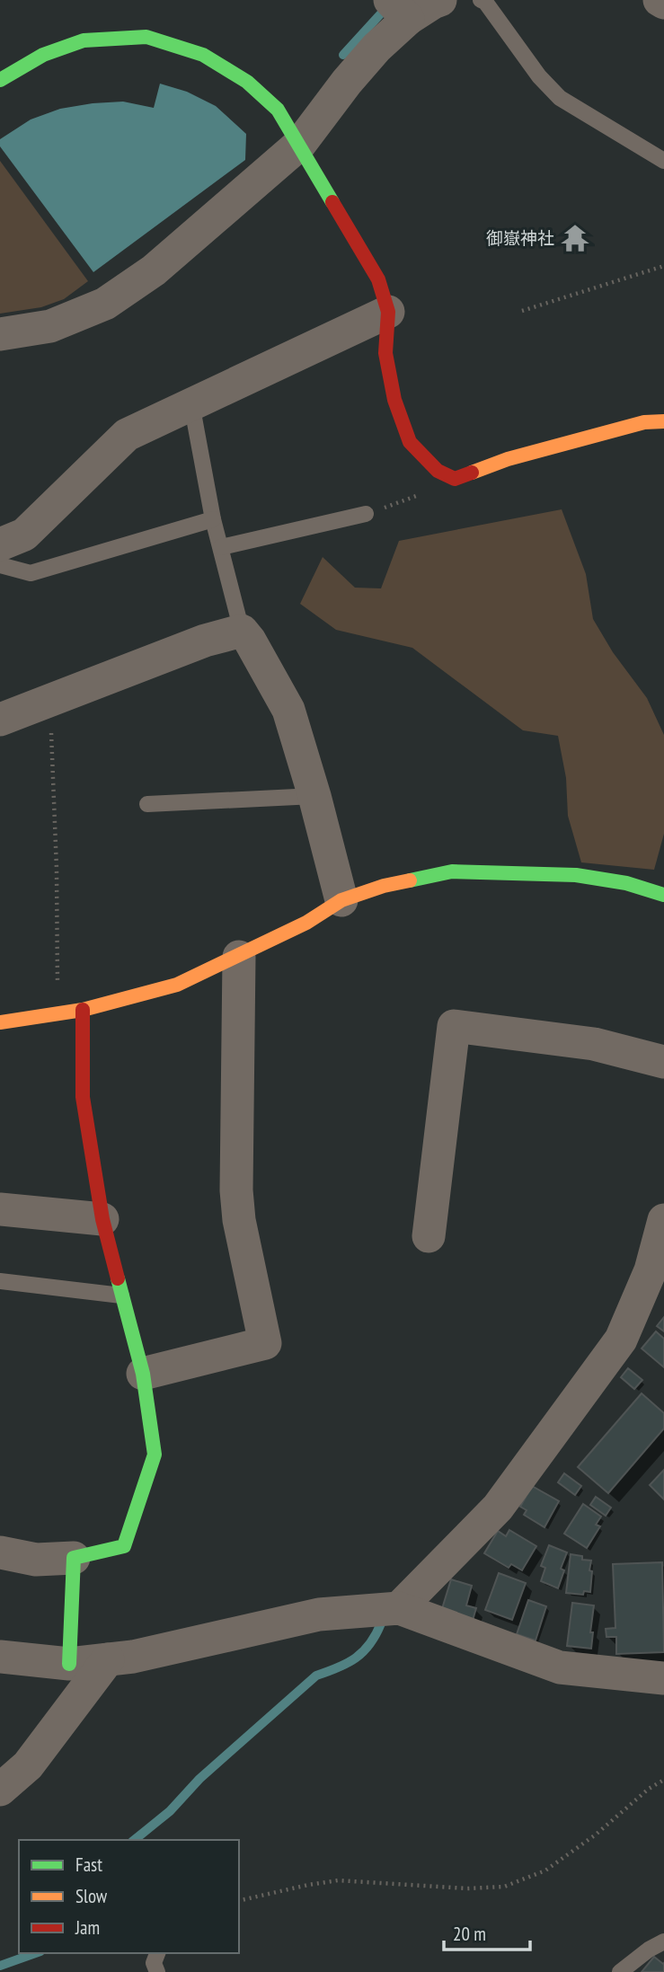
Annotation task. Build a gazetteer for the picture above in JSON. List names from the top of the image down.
{
  "places": {
    "temple": ["御嶽神社"]
  },
  "legend": ["Fast", "Slow", "Jam"],
  "scale_bar": "20 m"
}
